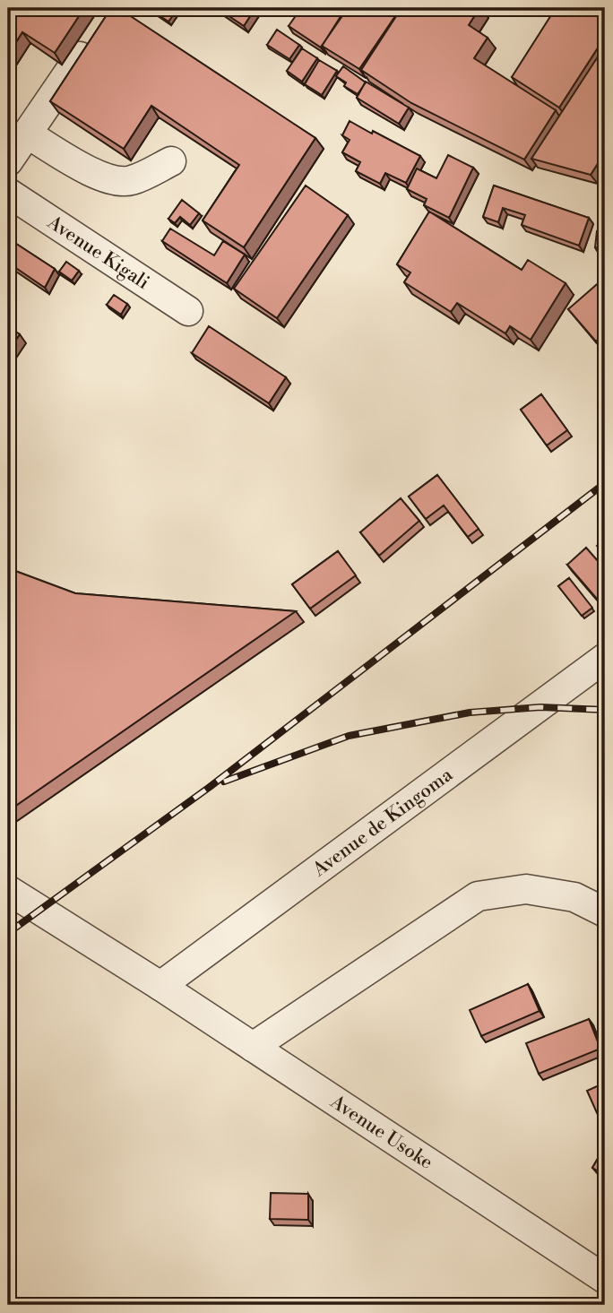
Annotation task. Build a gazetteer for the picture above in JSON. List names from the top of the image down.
{
  "streets": {
    "street": ["Avenue Kigali", "Avenue de Kingoma", "Avenue Usoke"]
  },
  "crossings": [
    ["Avenue de Kingoma", "Avenue Usoke"]
  ]
}
